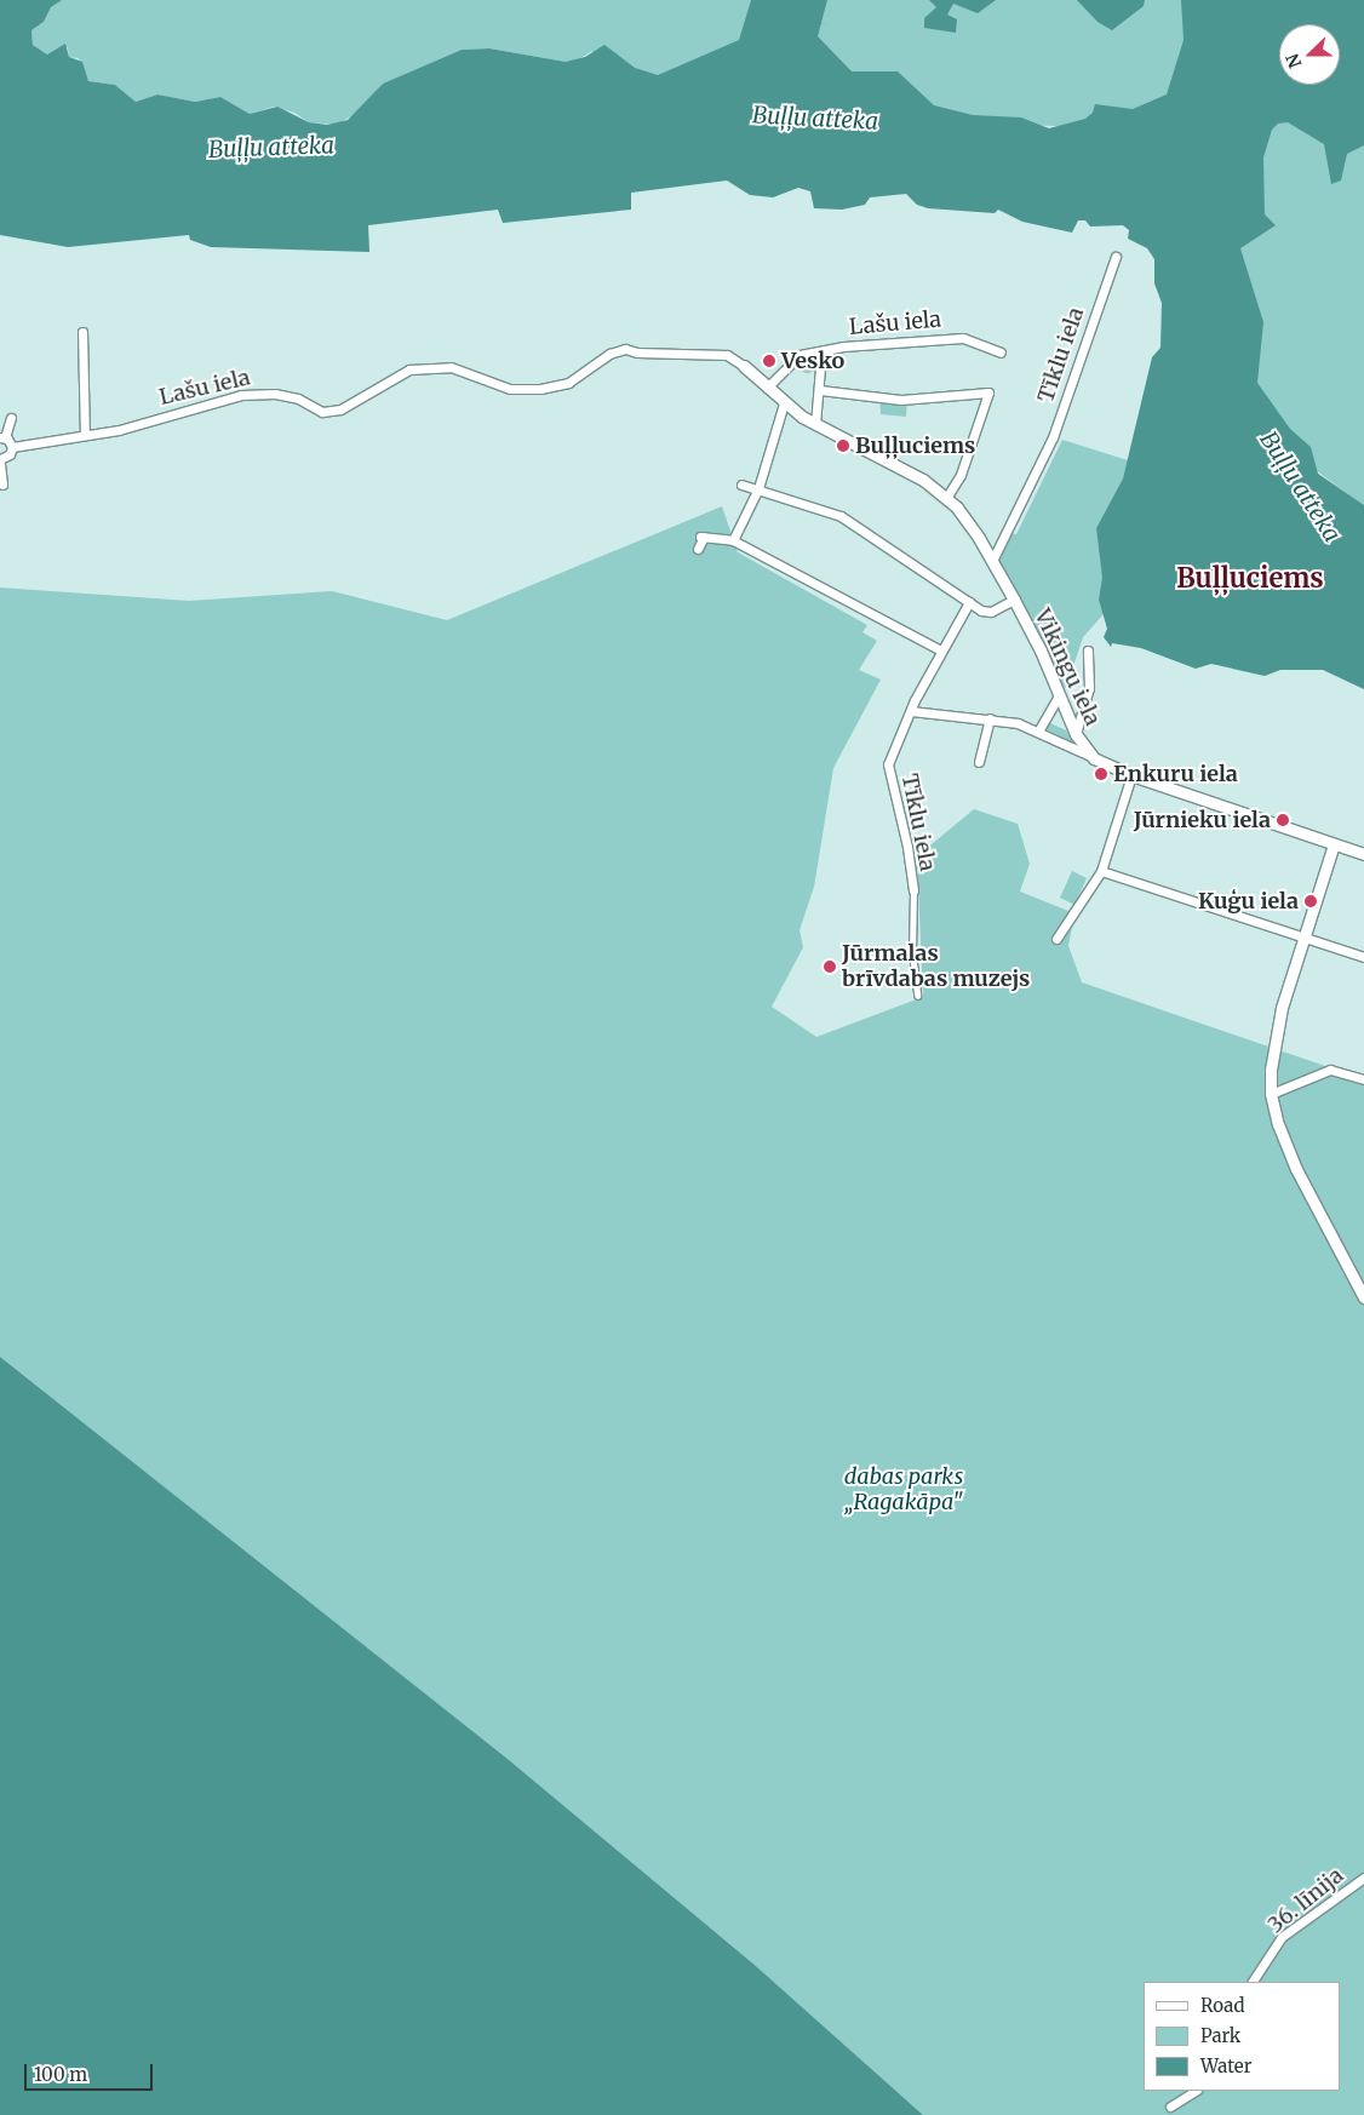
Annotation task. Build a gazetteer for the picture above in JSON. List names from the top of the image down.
{
  "streets": {
    "street": [
      "Lašu iela",
      "Tīklu iela",
      "Vikingu iela",
      "36. līnija"
    ]
  },
  "crossings": [
    ["Lašu iela", "Tīklu iela"],
    ["Lašu iela", "Vikingu iela"],
    ["Tīklu iela", "Vikingu iela"]
  ],
  "districts": ["Buļļuciems"],
  "water": ["Buļļu atteka"],
  "parks": ["dabas parks „Ragakāpa\""],
  "places": [
    "Vesko",
    "Buļļuciems",
    "Enkuru iela",
    "Jūrnieku iela",
    "Kuģu iela",
    "Jūrmalas brīvdabas muzejs"
  ],
  "legend": ["Road", "Park", "Water"],
  "scale_bar": "100 m",
  "north": "left"
}
